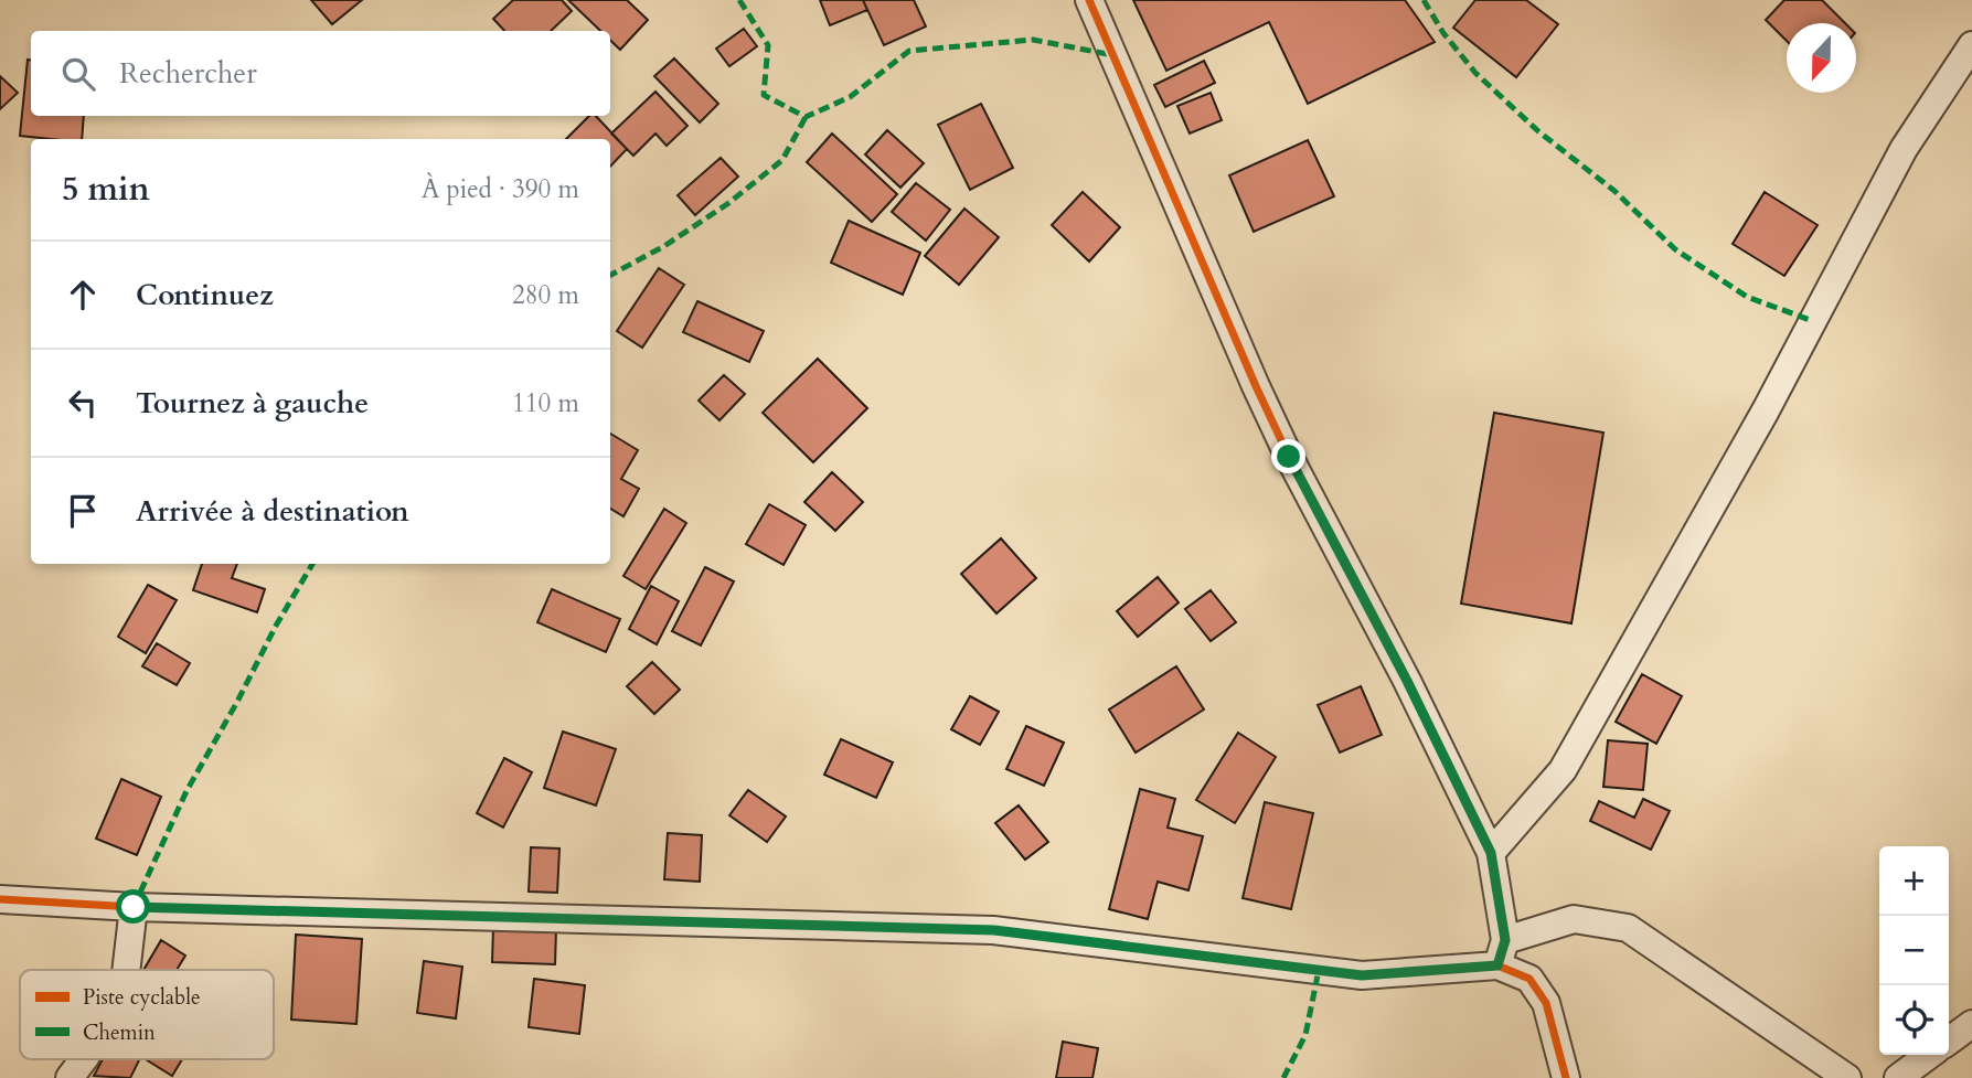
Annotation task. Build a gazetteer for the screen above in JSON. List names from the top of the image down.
{
  "legend": ["Piste cyclable", "Chemin"],
  "north": "bottom",
  "page": {
    "search": "Rechercher",
    "heading": ["5 min", "À pied · 390 m"],
    "list": [
      ["Continuez", "280 m"],
      ["Tournez à gauche", "110 m"],
      "Arrivée à destination"
    ],
    "map_buttons": ["+", "−"]
  }
}
